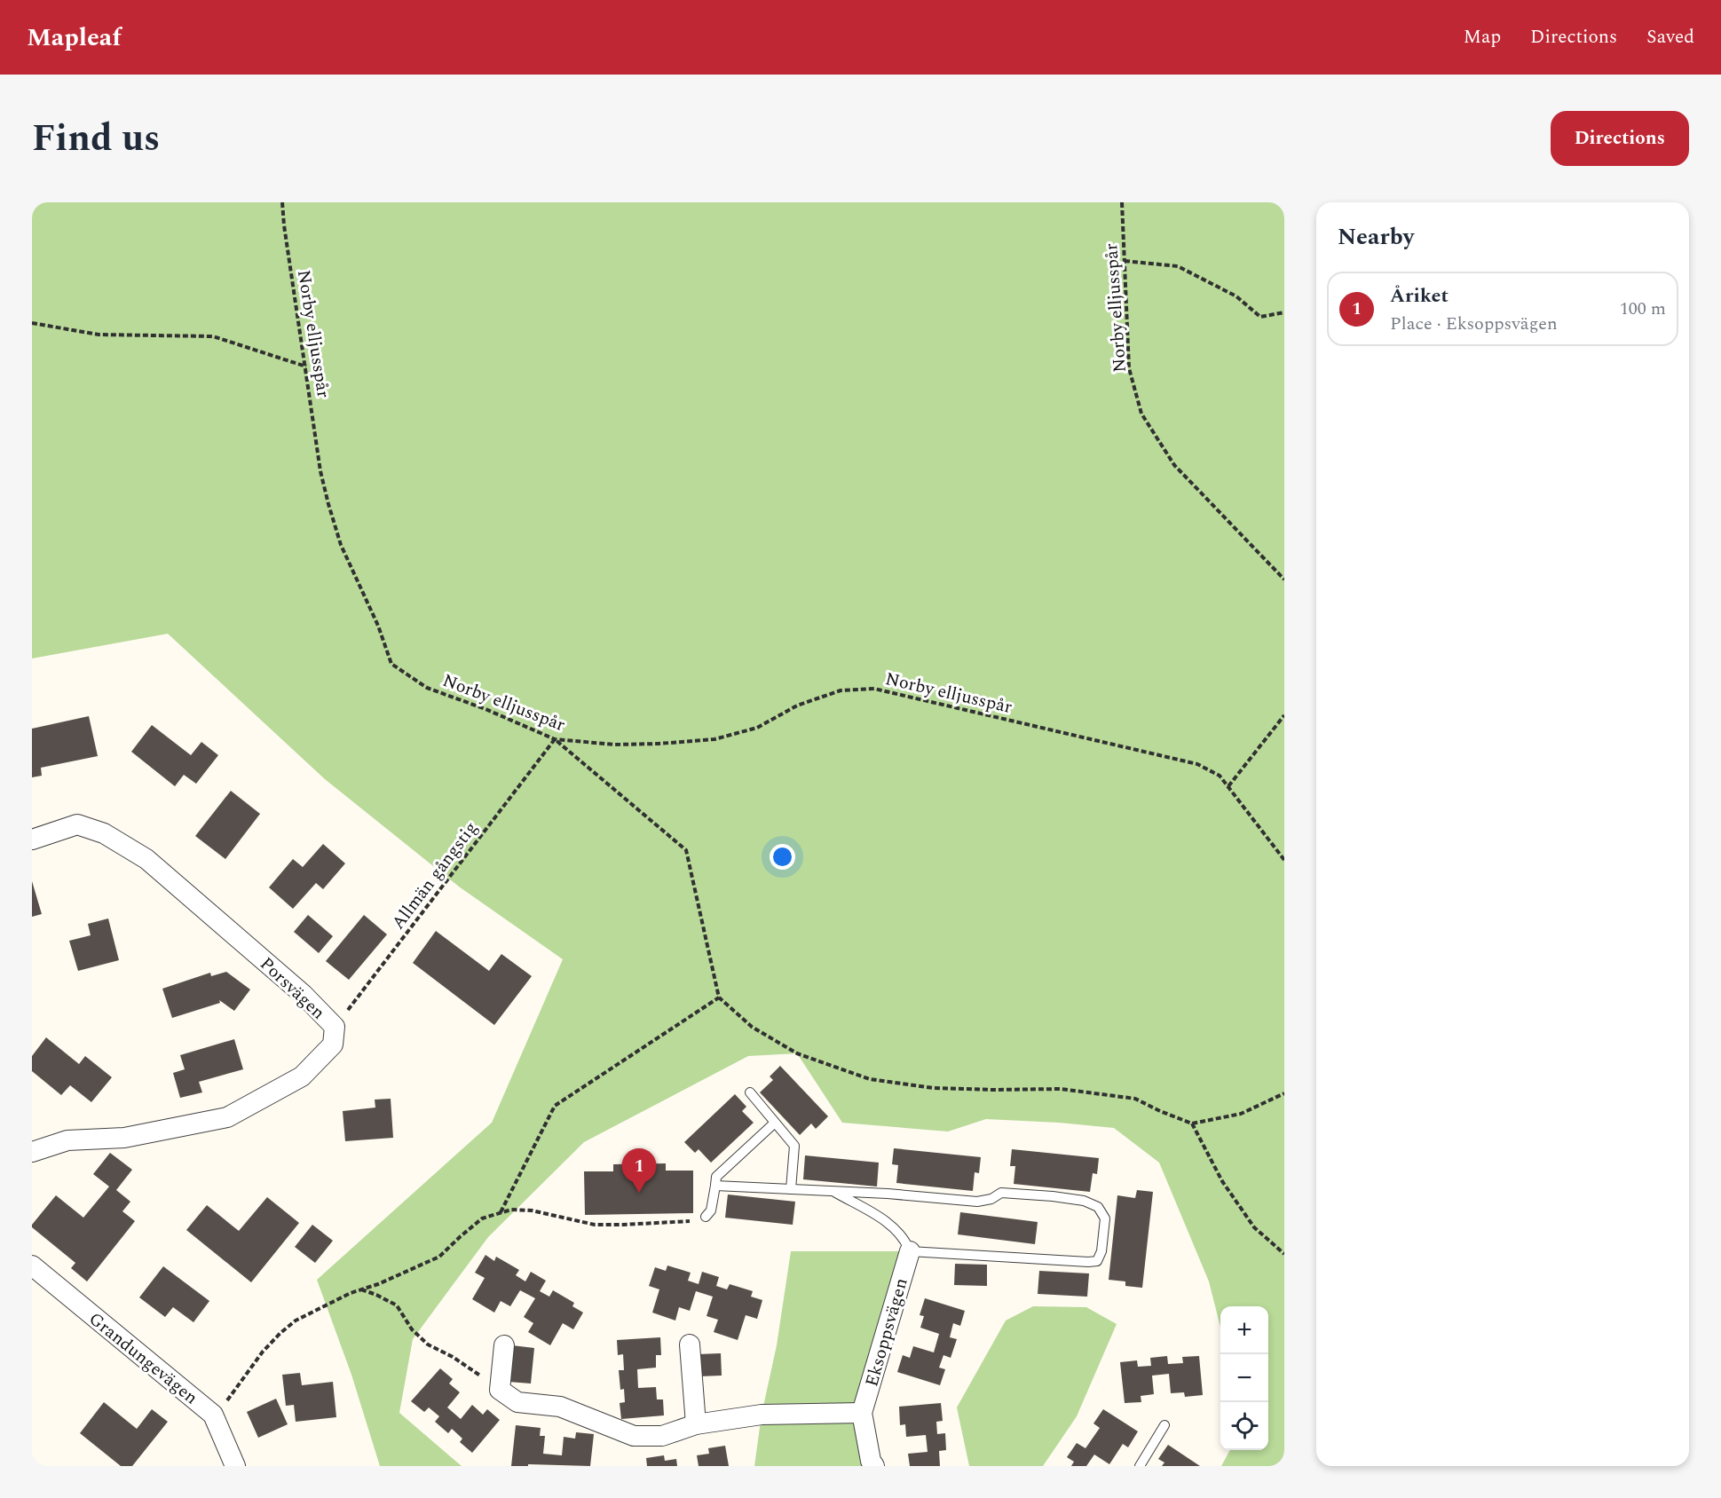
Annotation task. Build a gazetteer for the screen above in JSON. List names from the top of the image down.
{
  "streets": {
    "street": ["Porsvägen", "Eksoppsvägen", "Grandungevägen"],
    "path": ["Norby elljusspår", "Allmän gångstig"]
  },
  "crossings": [
    ["Norby elljusspår", "Allmän gångstig"],
    ["Allmän gångstig", "Porsvägen"]
  ],
  "page": {
    "header": "Mapleaf",
    "nav": ["Map", "Directions", "Saved"],
    "title": "Find us",
    "buttons": "Directions",
    "heading": "Nearby",
    "list": [
      {
        "mark": "1",
        "name": "Åriket",
        "note": "Place · Eksoppsvägen",
        "value": "100 m"
      }
    ],
    "pins": "1",
    "map_buttons": ["+", "−"]
  }
}
